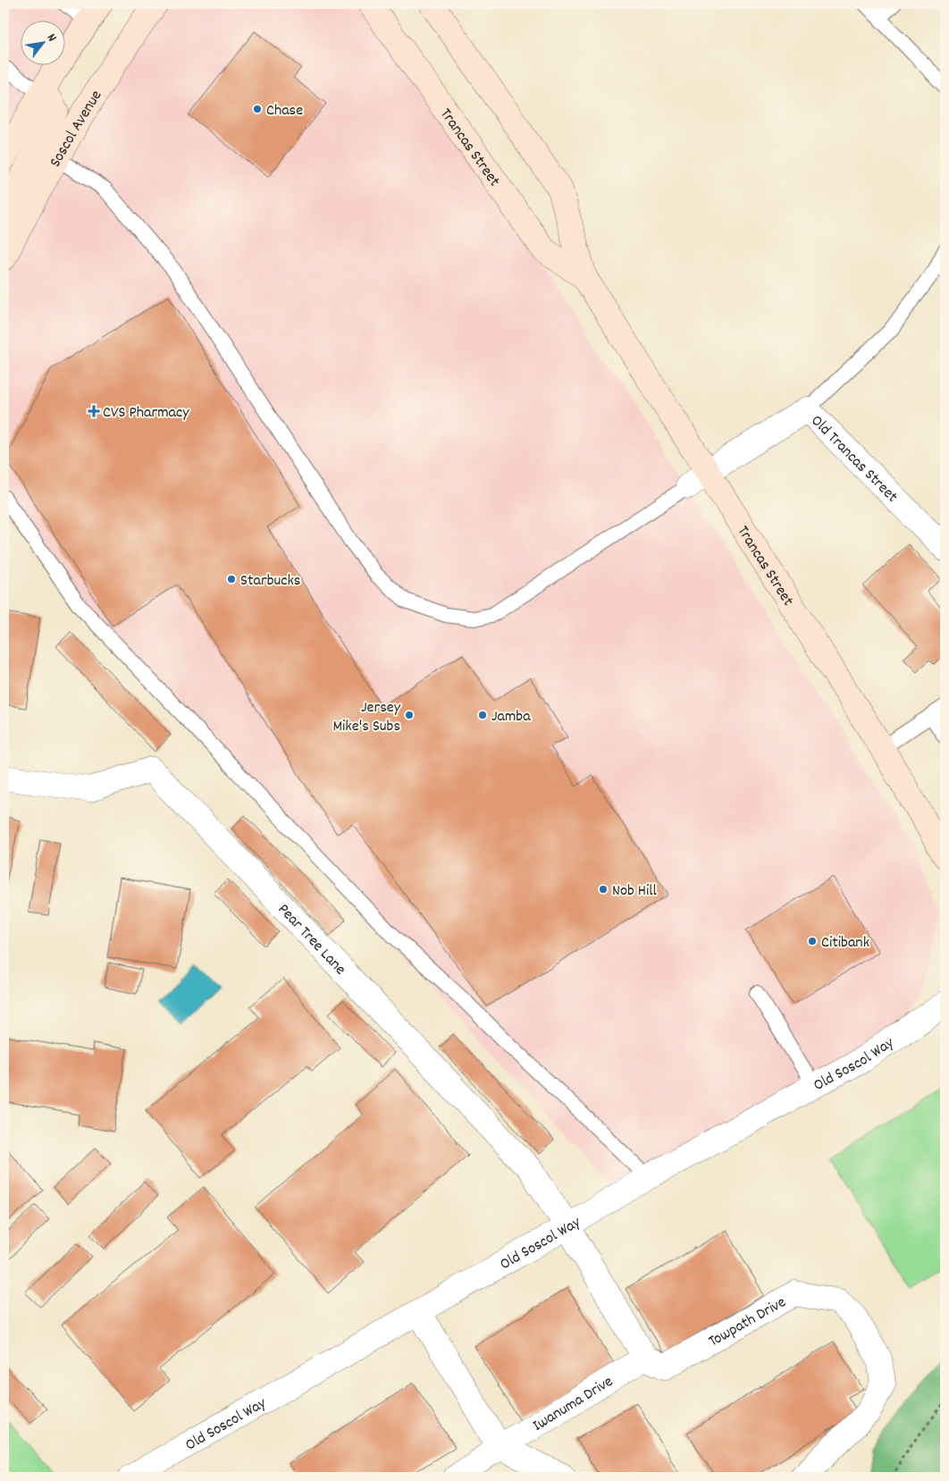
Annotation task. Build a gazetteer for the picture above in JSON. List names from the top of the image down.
{
  "streets": {
    "main road": ["Soscol Avenue", "Trancas Street"],
    "street": [
      "Old Trancas Street",
      "Pear Tree Lane",
      "Old Soscol Way",
      "Towpath Drive",
      "Iwanuma Drive"
    ]
  },
  "crossings": [
    ["Trancas Street", "Old Trancas Street"],
    ["Pear Tree Lane", "Old Soscol Way"],
    ["Towpath Drive", "Iwanuma Drive"]
  ],
  "places": {
    "other": [
      "Chase",
      "Starbucks",
      "Jersey Mike's Subs",
      "Jamba",
      "Nob Hill",
      "Citibank"
    ],
    "health": ["CVS Pharmacy"]
  },
  "north": "top right"
}
